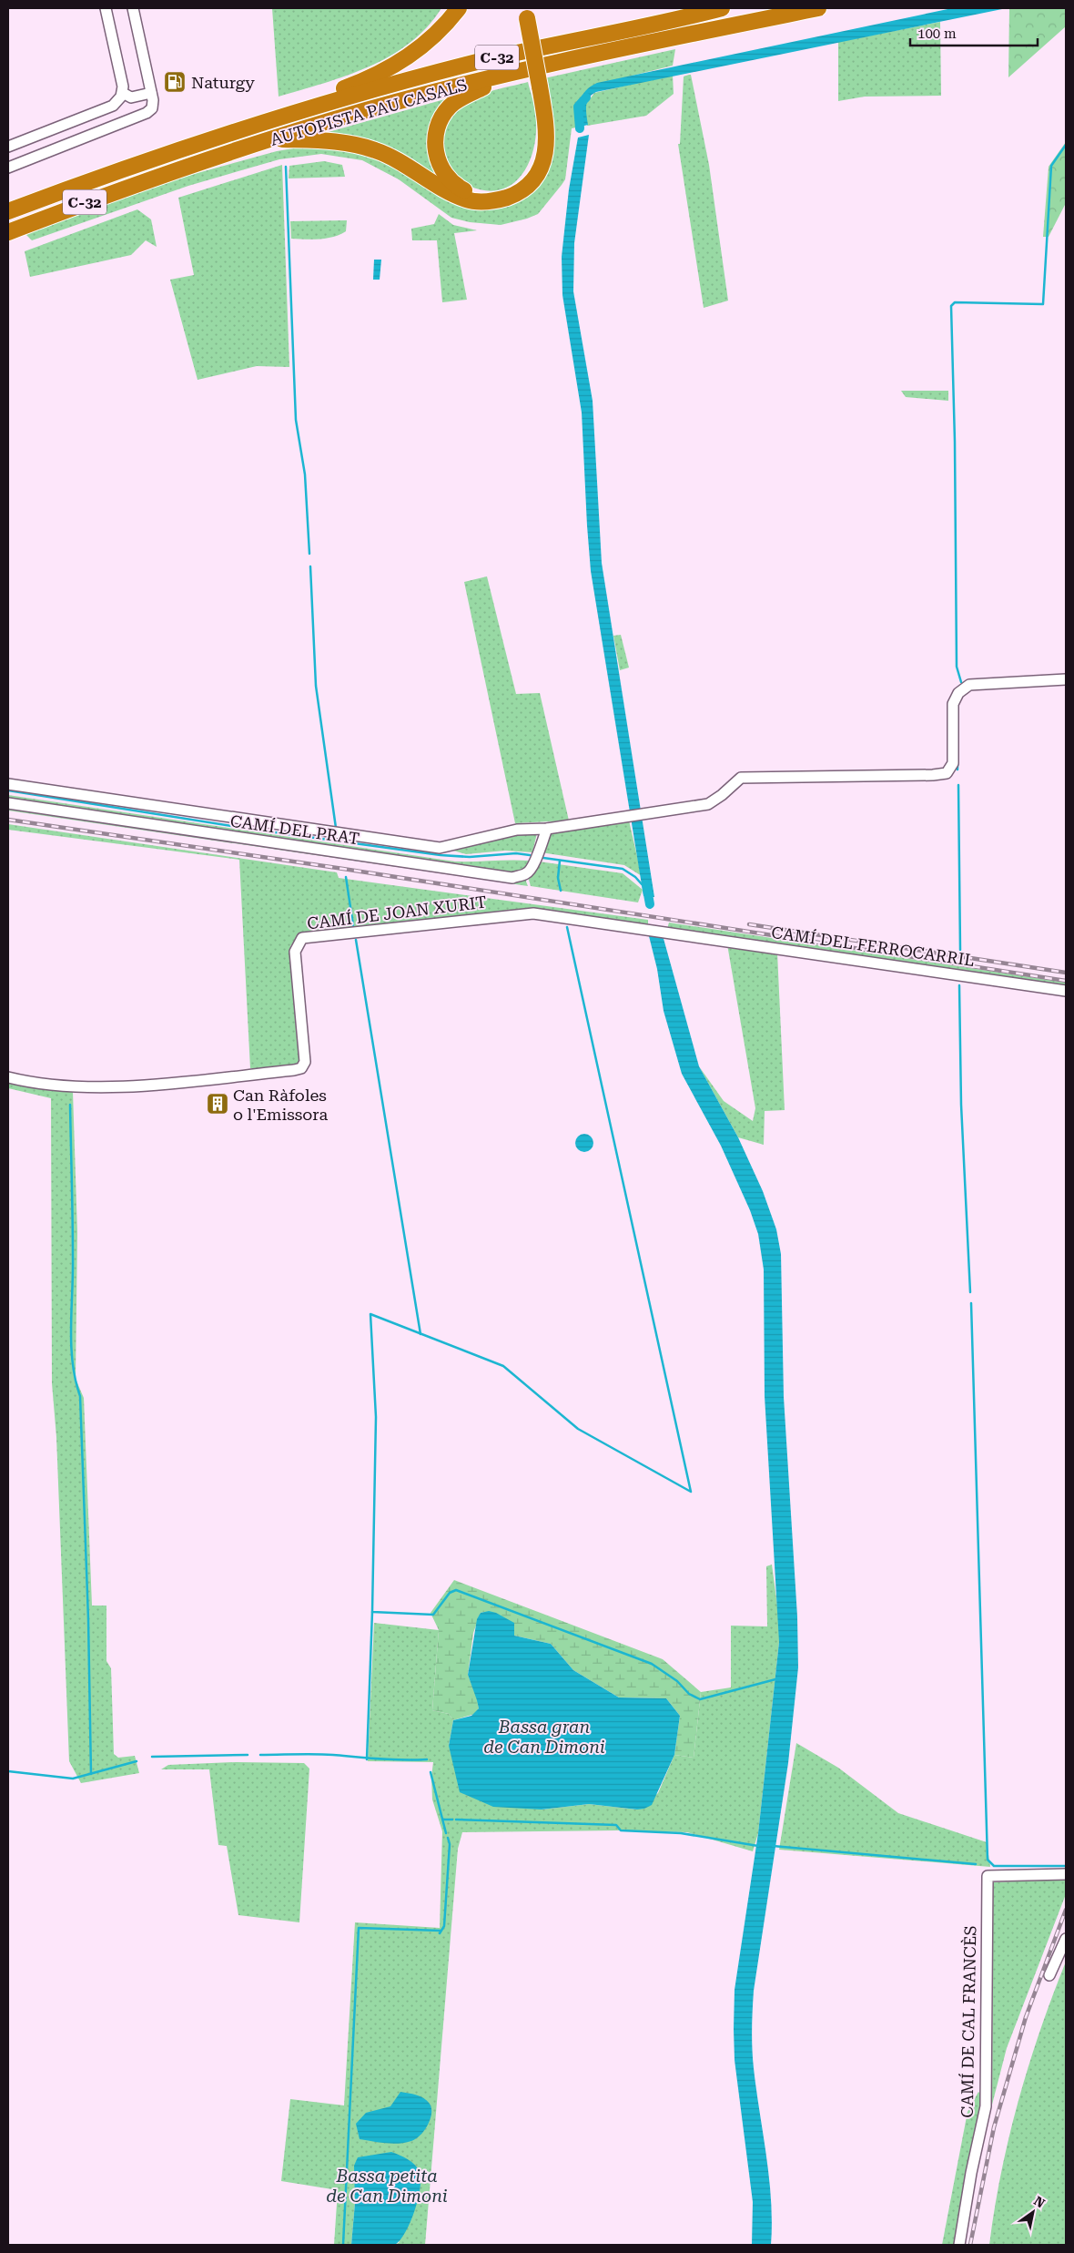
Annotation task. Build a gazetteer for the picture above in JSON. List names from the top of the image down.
{
  "streets": {
    "highway": ["C-32", "AUTOPISTA PAU CASALS"],
    "street": [
      "CAMÍ DEL PRAT",
      "CAMÍ DE JOAN XURIT",
      "CAMÍ DEL FERROCARRIL",
      "CAMÍ DE CAL FRANCÈS"
    ]
  },
  "crossings": [
    ["CAMÍ DE JOAN XURIT", "CAMÍ DEL FERROCARRIL"]
  ],
  "water": ["Bassa gran de Can Dimoni", "Bassa petita de Can Dimoni"],
  "places": {
    "fuel station": ["Naturgy"],
    "building": ["Can Ràfoles o l'Emissora"]
  },
  "scale_bar": "100 m",
  "north": "top right"
}
